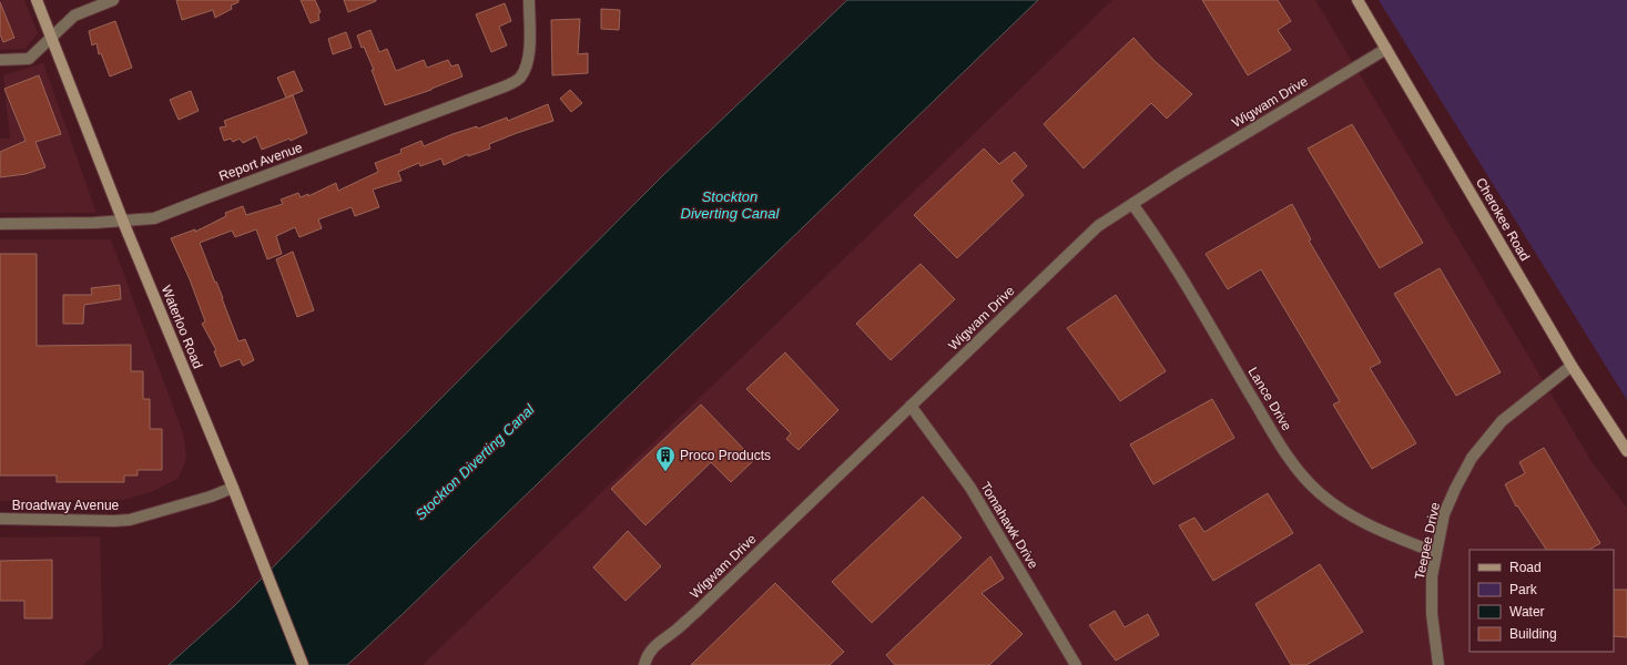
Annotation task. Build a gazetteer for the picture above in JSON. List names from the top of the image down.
{
  "streets": {
    "main road": ["Cherokee Road", "Waterloo Road"],
    "street": [
      "Wigwam Drive",
      "Report Avenue",
      "Lance Drive",
      "Broadway Avenue",
      "Tomahawk Drive",
      "Teepee Drive"
    ]
  },
  "crossings": [
    ["Wigwam Drive", "Cherokee Road"],
    ["Wigwam Drive", "Lance Drive"],
    ["Wigwam Drive", "Tomahawk Drive"],
    ["Report Avenue", "Waterloo Road"],
    ["Cherokee Road", "Teepee Drive"],
    ["Waterloo Road", "Broadway Avenue"],
    ["Lance Drive", "Teepee Drive"]
  ],
  "water": ["Stockton Diverting Canal"],
  "places": {
    "building": ["Proco Products"]
  },
  "legend": [
    "Road",
    "Park",
    "Water",
    "Building"
  ]
}
